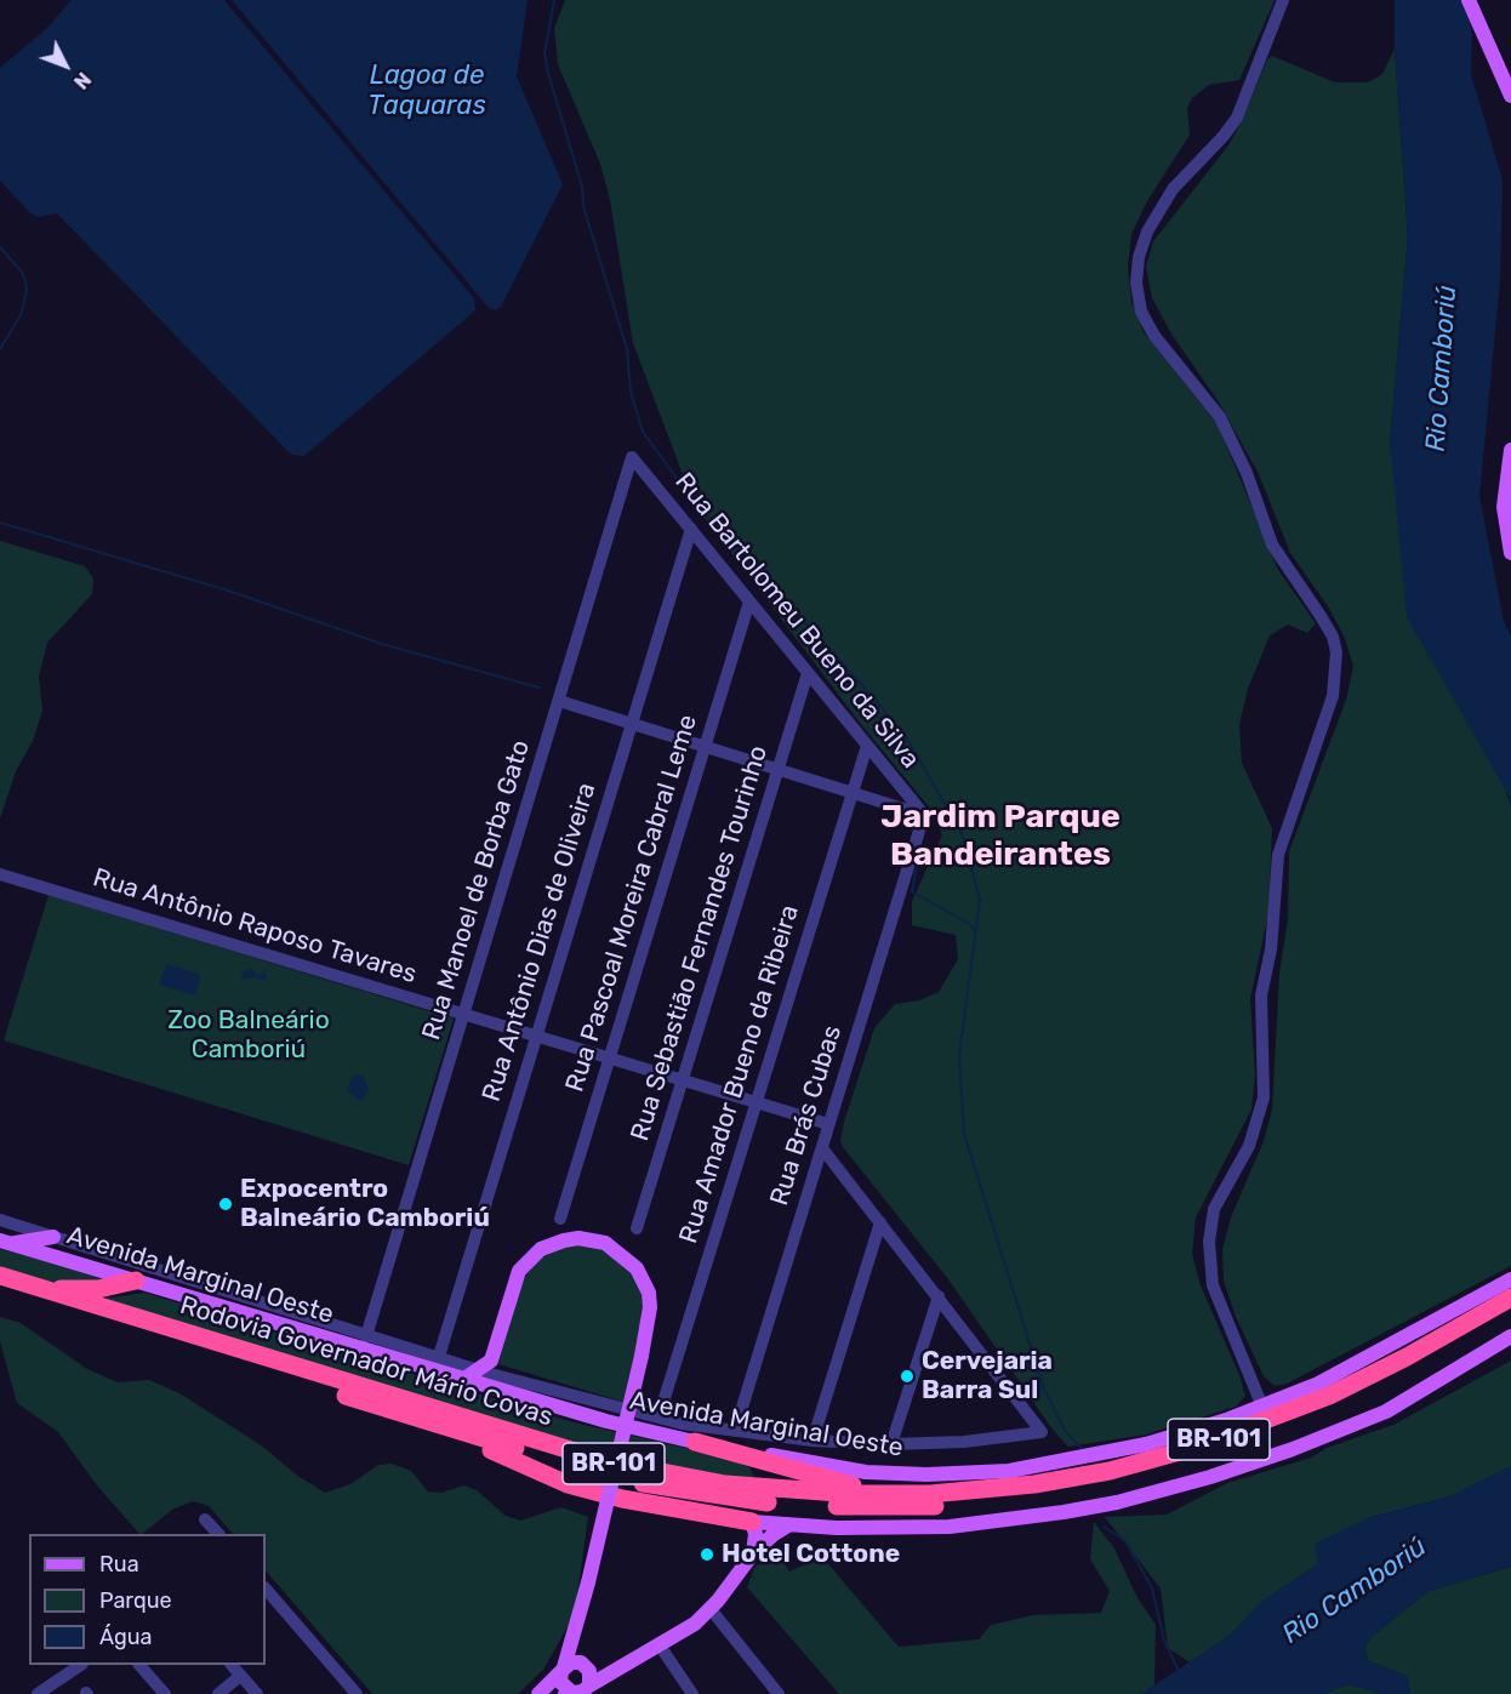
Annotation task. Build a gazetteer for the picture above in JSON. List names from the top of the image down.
{
  "streets": {
    "highway": ["Rodovia Governador Mário Covas", "BR-101"],
    "main road": ["Avenida Marginal Oeste"],
    "street": [
      "Rua Bartolomeu Bueno da Silva",
      "Rua Manoel de Borba Gato",
      "Rua Pascoal Moreira Cabral Leme",
      "Rua Antônio Raposo Tavares",
      "Rua Antônio Dias de Oliveira",
      "Rua Sebastião Fernandes Tourinho",
      "Rua Amador Bueno da Ribeira",
      "Rua Brás Cubas"
    ]
  },
  "crossings": [
    ["Rua Bartolomeu Bueno da Silva", "Rua Manoel de Borba Gato"],
    ["Rua Bartolomeu Bueno da Silva", "Rua Pascoal Moreira Cabral Leme"],
    ["Rua Bartolomeu Bueno da Silva", "Rua Antônio Dias de Oliveira"],
    ["Rua Bartolomeu Bueno da Silva", "Rua Sebastião Fernandes Tourinho"],
    ["Rua Bartolomeu Bueno da Silva", "Rua Amador Bueno da Ribeira"],
    ["Rua Bartolomeu Bueno da Silva", "Rua Brás Cubas"],
    ["Rua Manoel de Borba Gato", "Rua Antônio Raposo Tavares"],
    ["Rua Pascoal Moreira Cabral Leme", "Rua Antônio Raposo Tavares"],
    ["Rua Antônio Raposo Tavares", "Rua Antônio Dias de Oliveira"],
    ["Rua Antônio Raposo Tavares", "Rua Sebastião Fernandes Tourinho"],
    ["Rua Antônio Raposo Tavares", "Rua Amador Bueno da Ribeira"],
    ["Rua Antônio Raposo Tavares", "Rua Brás Cubas"],
    ["Rua Antônio Dias de Oliveira", "Avenida Marginal Oeste"]
  ],
  "districts": ["Jardim Parque Bandeirantes"],
  "water": ["Lagoa de Taquaras", "Rio Camboriú"],
  "parks": ["Zoo Balneário Camboriú"],
  "places": ["Expocentro Balneário Camboriú", "Cervejaria Barra Sul", "Hotel Cottone"],
  "legend": ["Rua", "Parque", "Água"],
  "north": "bottom right"
}
